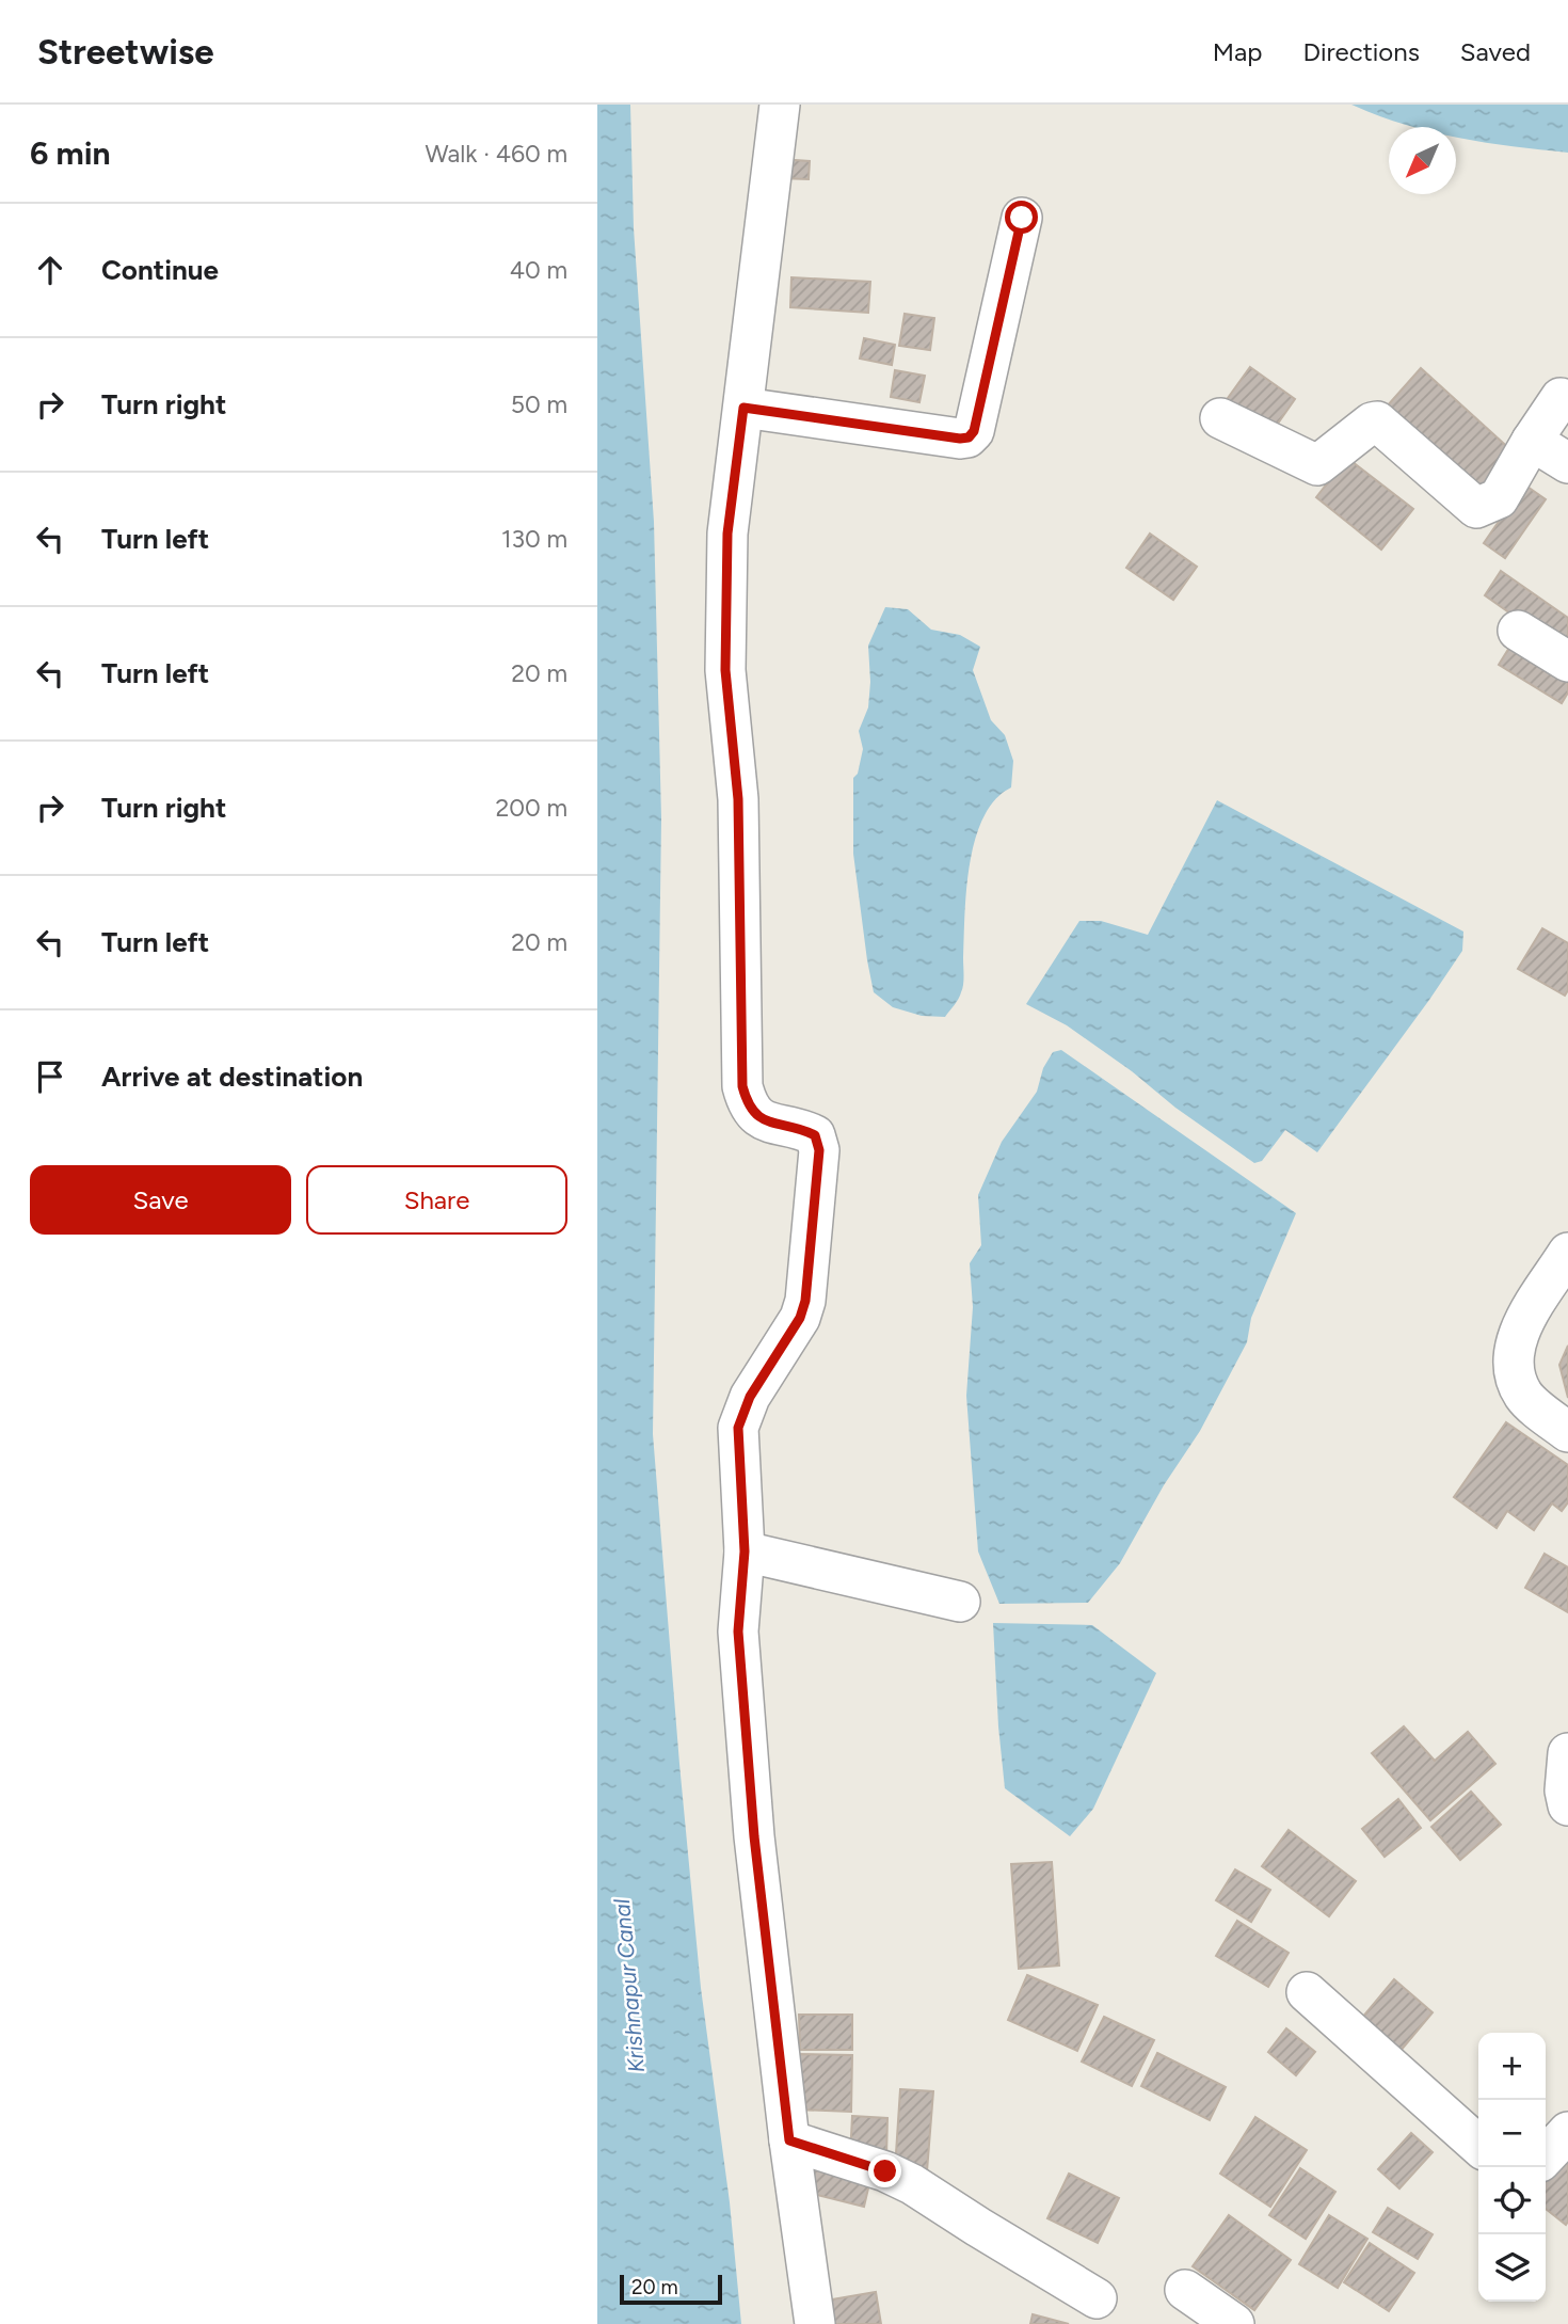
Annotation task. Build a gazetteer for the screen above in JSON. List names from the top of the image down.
{
  "water": ["Krishnapur Canal"],
  "scale_bar": "20 m",
  "north": "bottom left",
  "page": {
    "header": "Streetwise",
    "nav": ["Map", "Directions", "Saved"],
    "heading": ["6 min", "Walk · 460 m"],
    "list": [
      ["Continue", "40 m"],
      ["Turn right", "50 m"],
      ["Turn left", "130 m"],
      ["Turn left", "20 m"],
      ["Turn right", "200 m"],
      ["Turn left", "20 m"],
      "Arrive at destination"
    ],
    "buttons": ["Save", "Share"],
    "map_buttons": ["+", "−"],
    "scale": "20 m"
  }
}
